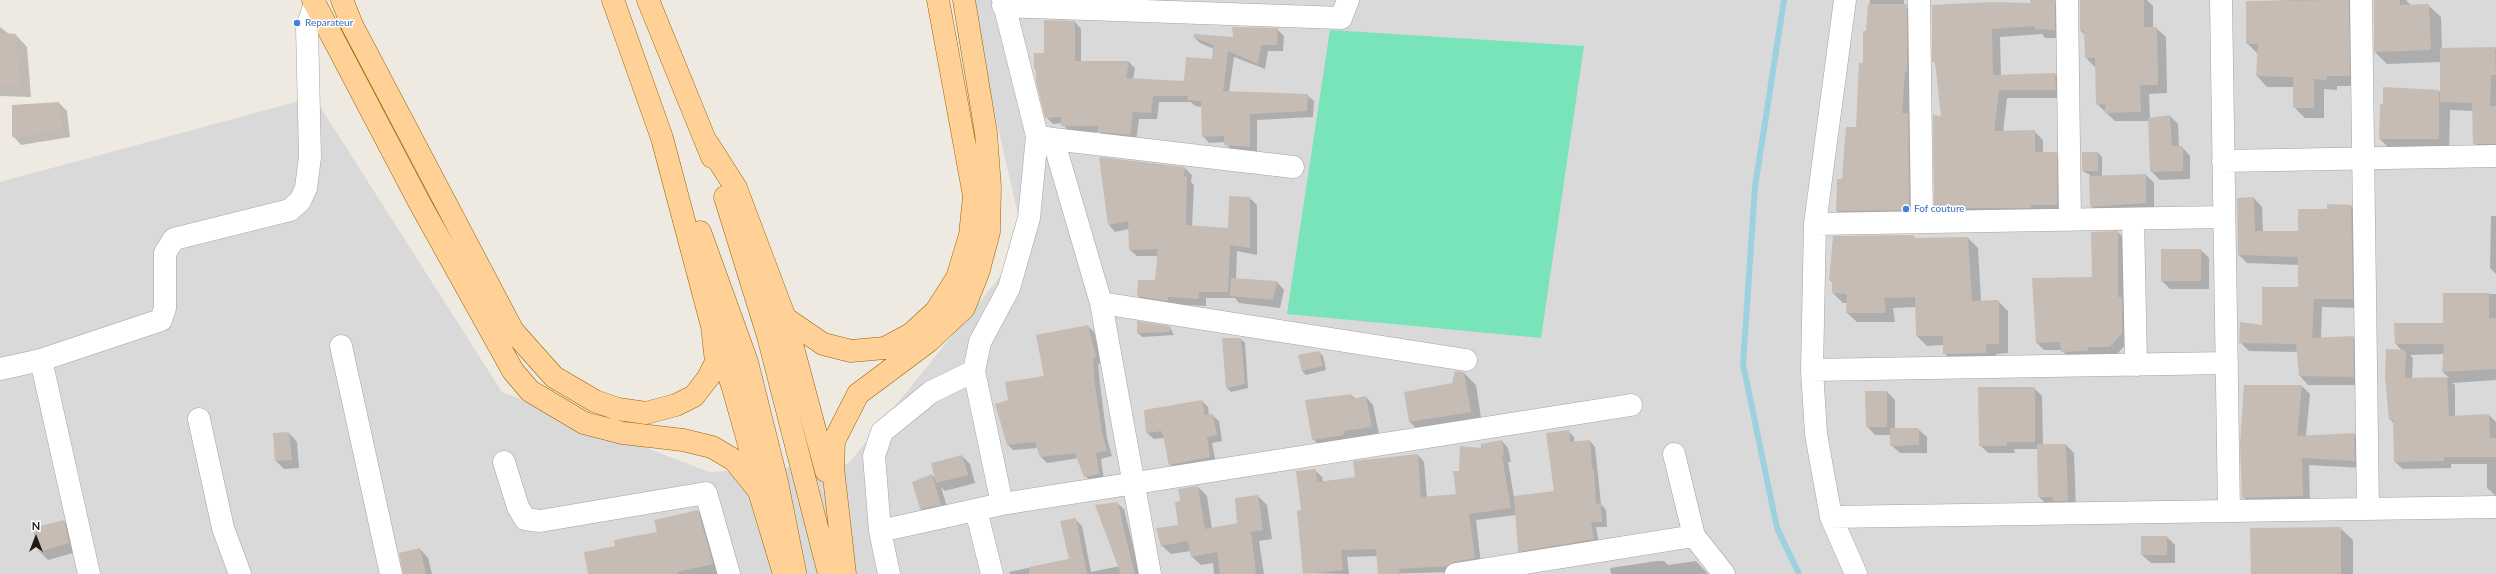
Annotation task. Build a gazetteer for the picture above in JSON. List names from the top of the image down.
{
  "places": ["Reparateur", "Fof couture"],
  "north": "top"
}
